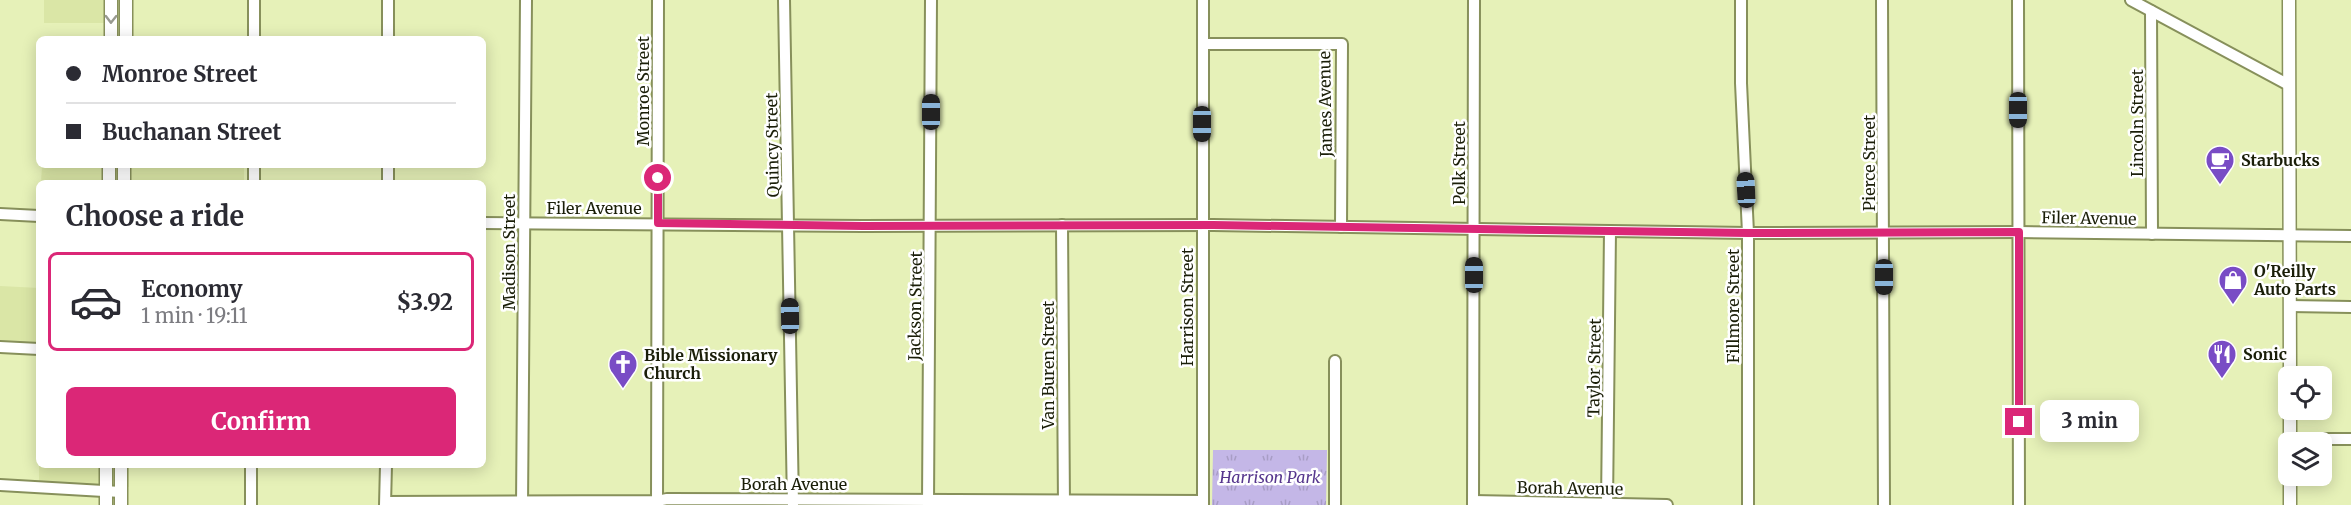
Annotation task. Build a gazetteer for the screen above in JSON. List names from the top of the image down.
{
  "streets": {
    "street": [
      "Monroe Street",
      "James Avenue",
      "Lincoln Street",
      "Quincy Street",
      "Polk Street",
      "Pierce Street",
      "Filer Avenue",
      "Madison Street",
      "Jackson Street",
      "Fillmore Street",
      "Harrison Street",
      "Van Buren Street",
      "Taylor Street",
      "Borah Avenue"
    ]
  },
  "crossings": [
    ["Monroe Street", "Filer Avenue"],
    ["Monroe Street", "Borah Avenue"],
    ["James Avenue", "Filer Avenue"],
    ["James Avenue", "Harrison Street"],
    ["Lincoln Street", "Filer Avenue"],
    ["Quincy Street", "Filer Avenue"],
    ["Quincy Street", "Borah Avenue"],
    ["Polk Street", "Filer Avenue"],
    ["Polk Street", "Borah Avenue"],
    ["Pierce Street", "Filer Avenue"],
    ["Filer Avenue", "Madison Street"],
    ["Filer Avenue", "Jackson Street"],
    ["Filer Avenue", "Fillmore Street"],
    ["Filer Avenue", "Harrison Street"],
    ["Filer Avenue", "Van Buren Street"],
    ["Filer Avenue", "Taylor Street"],
    ["Madison Street", "Borah Avenue"],
    ["Jackson Street", "Borah Avenue"],
    ["Harrison Street", "Borah Avenue"],
    ["Van Buren Street", "Borah Avenue"],
    ["Taylor Street", "Borah Avenue"]
  ],
  "parks": ["Harrison Park"],
  "places": {
    "cafe": ["Starbucks"],
    "shop": ["O'Reilly Auto Parts"],
    "restaurant": ["Sonic"],
    "church": ["Bible Missionary Church"]
  },
  "page": {
    "banner": ["Monroe Street", "Buchanan Street"],
    "heading": "Choose a ride",
    "list": [
      {
        "name": "Economy",
        "note": "1 min · 19:11",
        "value": "$3.92"
      }
    ],
    "buttons": "Confirm",
    "bubble": "3 min"
  }
}
